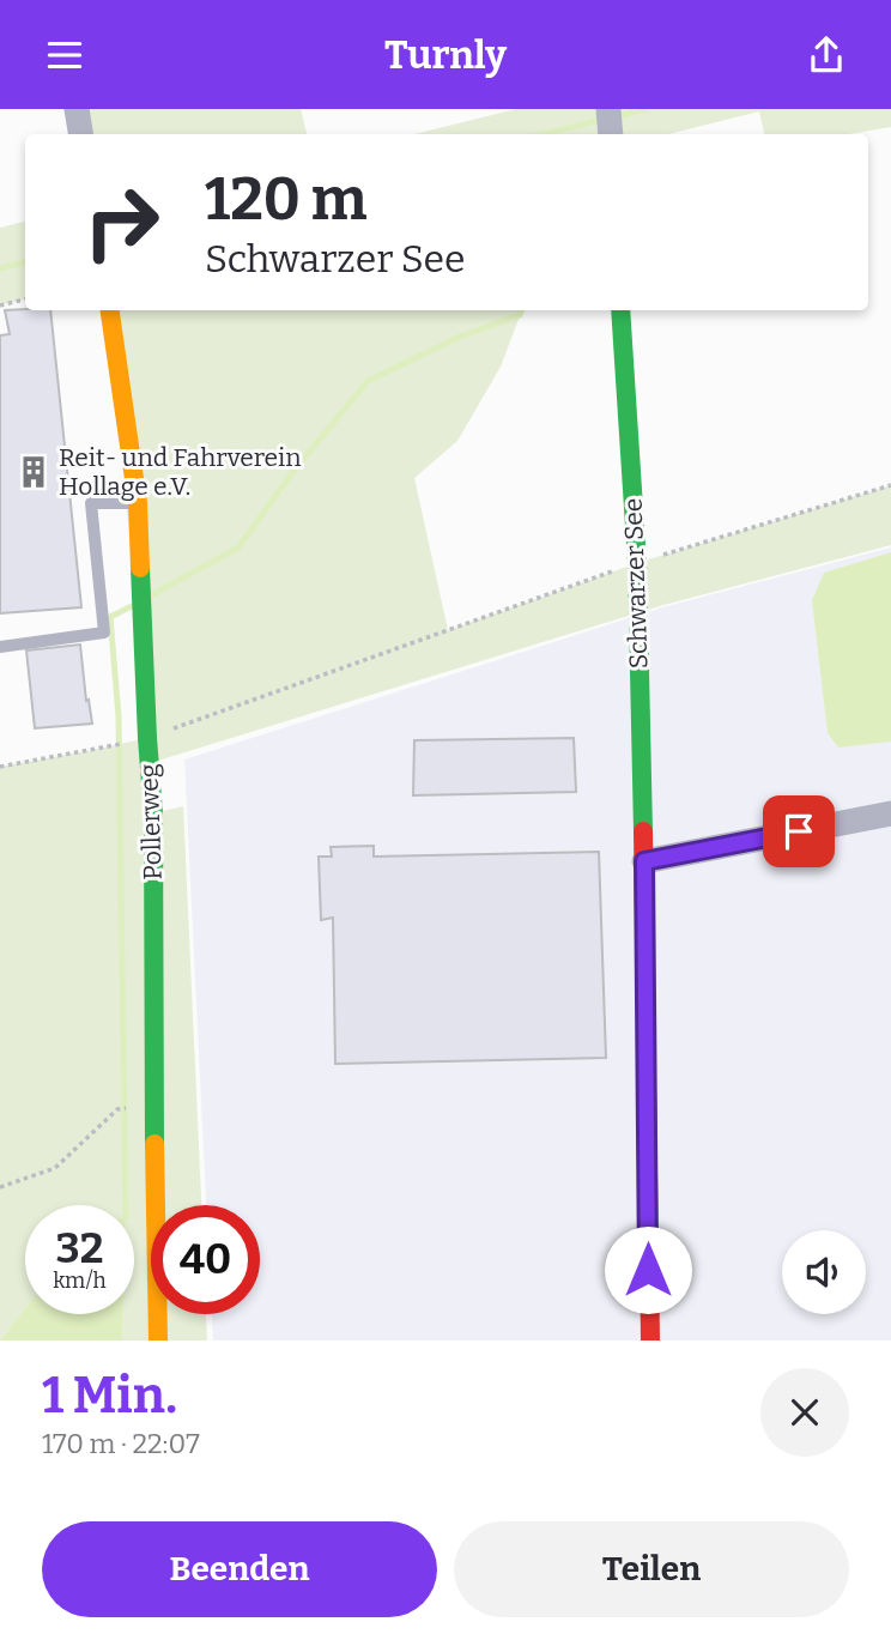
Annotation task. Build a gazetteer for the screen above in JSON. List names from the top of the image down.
{
  "streets": {
    "street": ["Schwarzer See", "Pollerweg"]
  },
  "places": {
    "building": ["Reit- und Fahrverein Hollage e.V."]
  },
  "page": {
    "header": "Turnly",
    "turn": ["120 m", "Schwarzer See"],
    "speed": "32 km/h",
    "limit": "40",
    "heading": ["1 Min.", "170 m · 22:07"],
    "buttons": ["Beenden", "Teilen"]
  }
}
